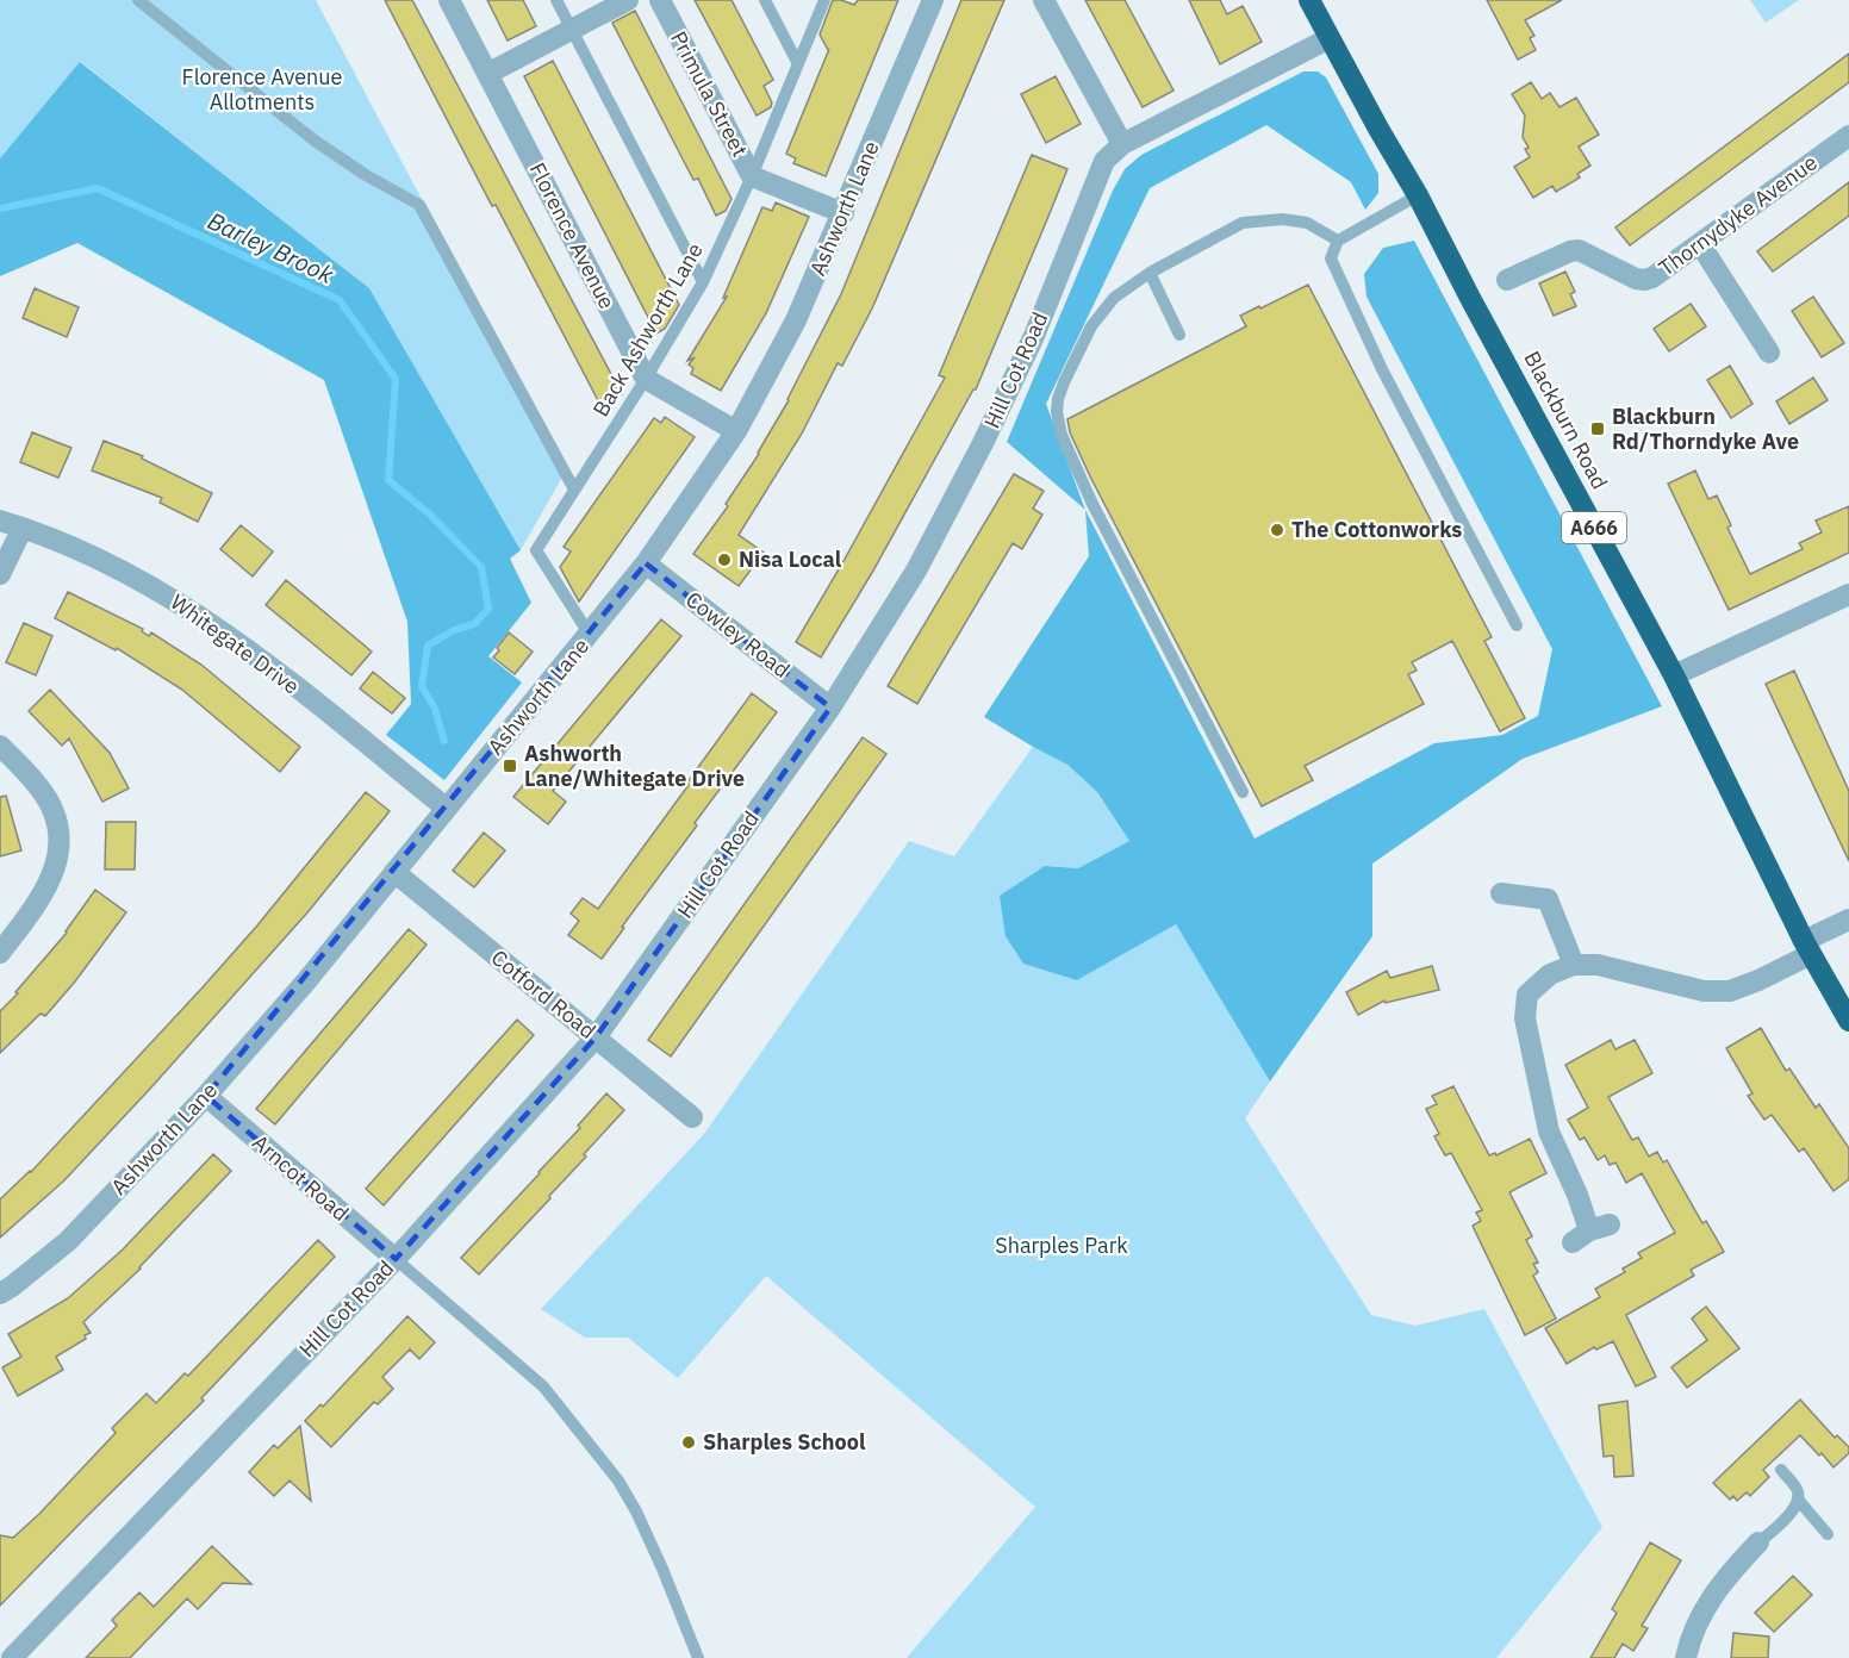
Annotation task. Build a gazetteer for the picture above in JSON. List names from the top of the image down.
{
  "streets": {
    "highway": ["Blackburn Road", "A666"],
    "street": [
      "Primula Street",
      "Ashworth Lane",
      "Thornydyke Avenue",
      "Florence Avenue",
      "Hill Cot Road",
      "Cowley Road",
      "Whitegate Drive",
      "Cotford Road",
      "Arncot Road"
    ],
    "lane": ["Back Ashworth Lane"]
  },
  "crossings": [
    ["Primula Street", "Ashworth Lane"],
    ["Primula Street", "Back Ashworth Lane"],
    ["Ashworth Lane", "Back Ashworth Lane"],
    ["Ashworth Lane", "Cowley Road"],
    ["Ashworth Lane", "Whitegate Drive"],
    ["Ashworth Lane", "Cotford Road"],
    ["Ashworth Lane", "Arncot Road"],
    ["Florence Avenue", "Back Ashworth Lane"],
    ["Hill Cot Road", "Blackburn Road"],
    ["Hill Cot Road", "Cowley Road"],
    ["Hill Cot Road", "Cotford Road"],
    ["Hill Cot Road", "Arncot Road"]
  ],
  "water": ["Barley Brook"],
  "parks": ["Florence Avenue Allotments", "Sharples Park"],
  "places": {
    "transit": ["Blackburn Rd/Thorndyke Ave", "Ashworth Lane/Whitegate Drive"],
    "other": ["The Cottonworks", "Nisa Local", "Sharples School"]
  }
}
